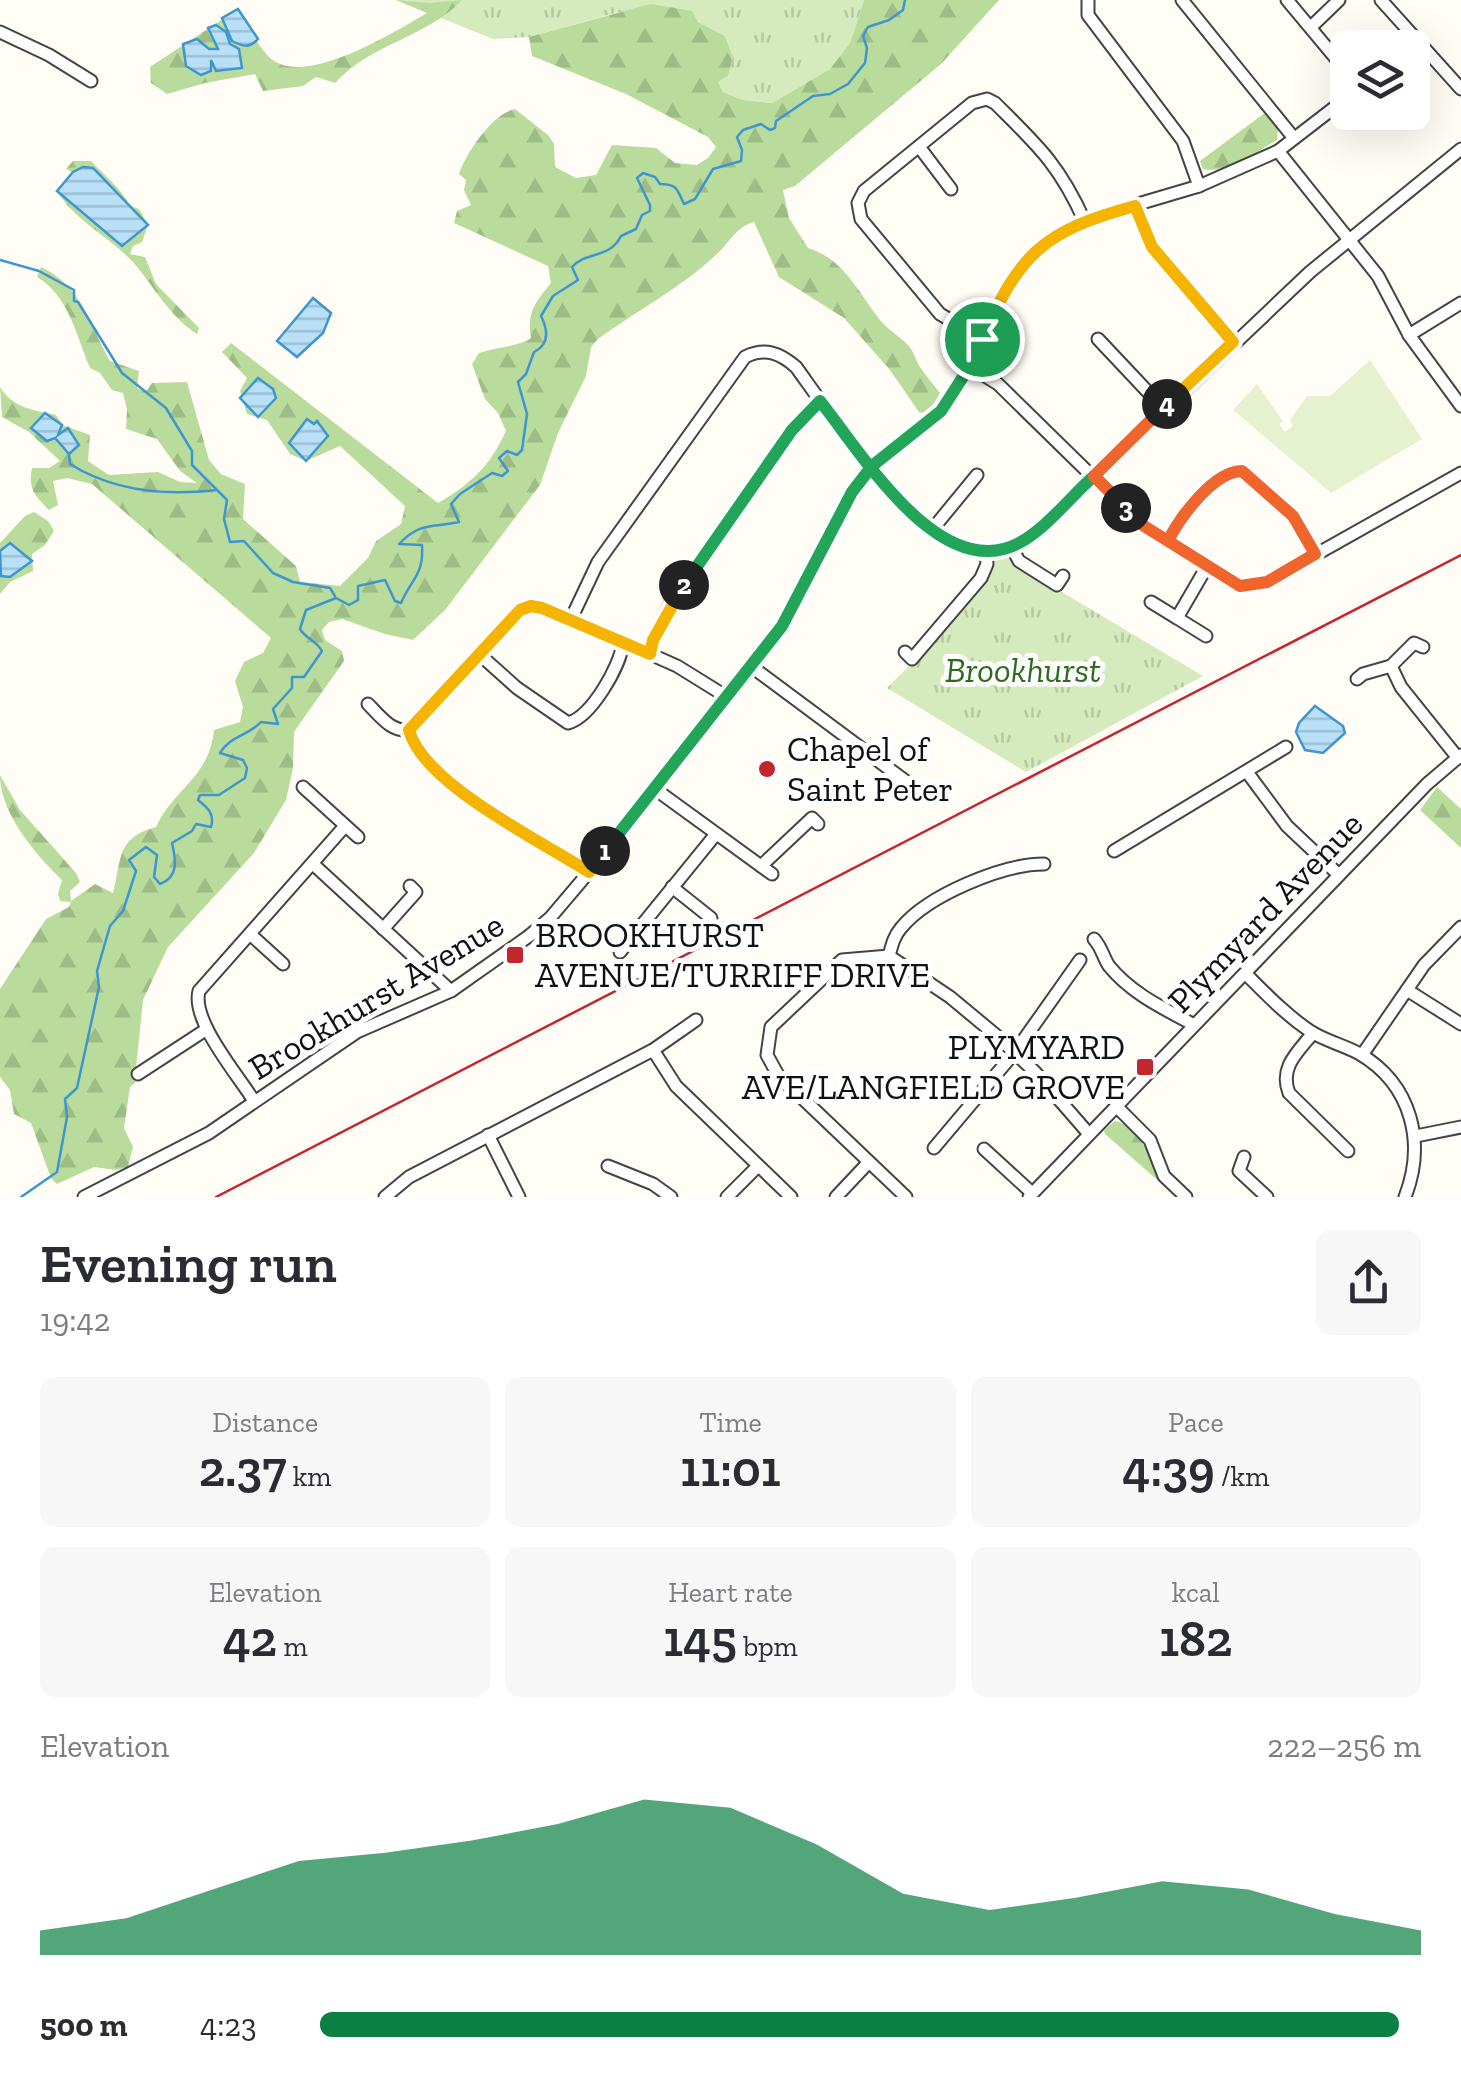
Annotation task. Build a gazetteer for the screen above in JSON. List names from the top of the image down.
{
  "streets": {
    "street": ["Plymyard Avenue", "Brookhurst Avenue"]
  },
  "parks": ["Brookhurst"],
  "places": {
    "other": ["Chapel of Saint Peter"],
    "transit": ["BROOKHURST AVENUE/TURRIFF DRIVE", "PLYMYARD AVE/LANGFIELD GROVE"]
  },
  "page": {
    "pins": [
      "4",
      "3",
      "2",
      "1"
    ],
    "heading": ["Evening run", "19:42"],
    "stats": [
      ["Distance", "2.37 km"],
      ["Time", "11:01"],
      ["Pace", "4:39 /km"],
      ["Elevation", "42 m"],
      ["Heart rate", "145 bpm"],
      ["kcal", "182"]
    ],
    "chart": ["Elevation", "222–256 m"],
    "list": [
      {
        "name": "500 m",
        "note": "4:23"
      }
    ]
  }
}
